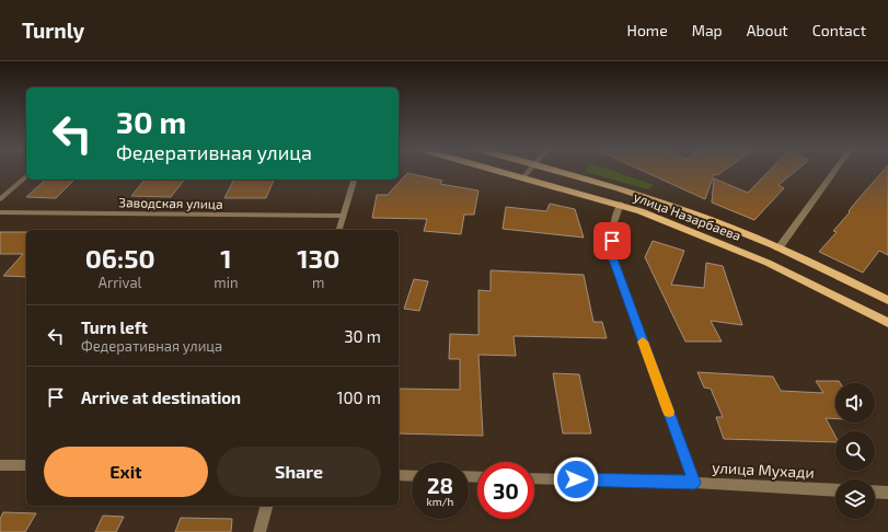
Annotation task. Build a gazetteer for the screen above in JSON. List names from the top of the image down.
{
  "streets": {
    "main road": ["улица Назарбаева"],
    "street": ["Заводская улица", "улица Мухади"]
  },
  "page": {
    "header": "Turnly",
    "nav": [
      "Home",
      "Map",
      "About",
      "Contact"
    ],
    "turn": ["30 m", "Федеративная улица"],
    "eta": [
      "06:50",
      "Arrival",
      "1",
      "min",
      "130",
      "m"
    ],
    "list": [
      {
        "name": "Turn left",
        "note": "Федеративная улица",
        "value": "30 m"
      },
      {
        "name": "Arrive at destination",
        "value": "100 m"
      }
    ],
    "buttons": ["Exit", "Share"],
    "speed": "28 km/h",
    "limit": "30"
  }
}
